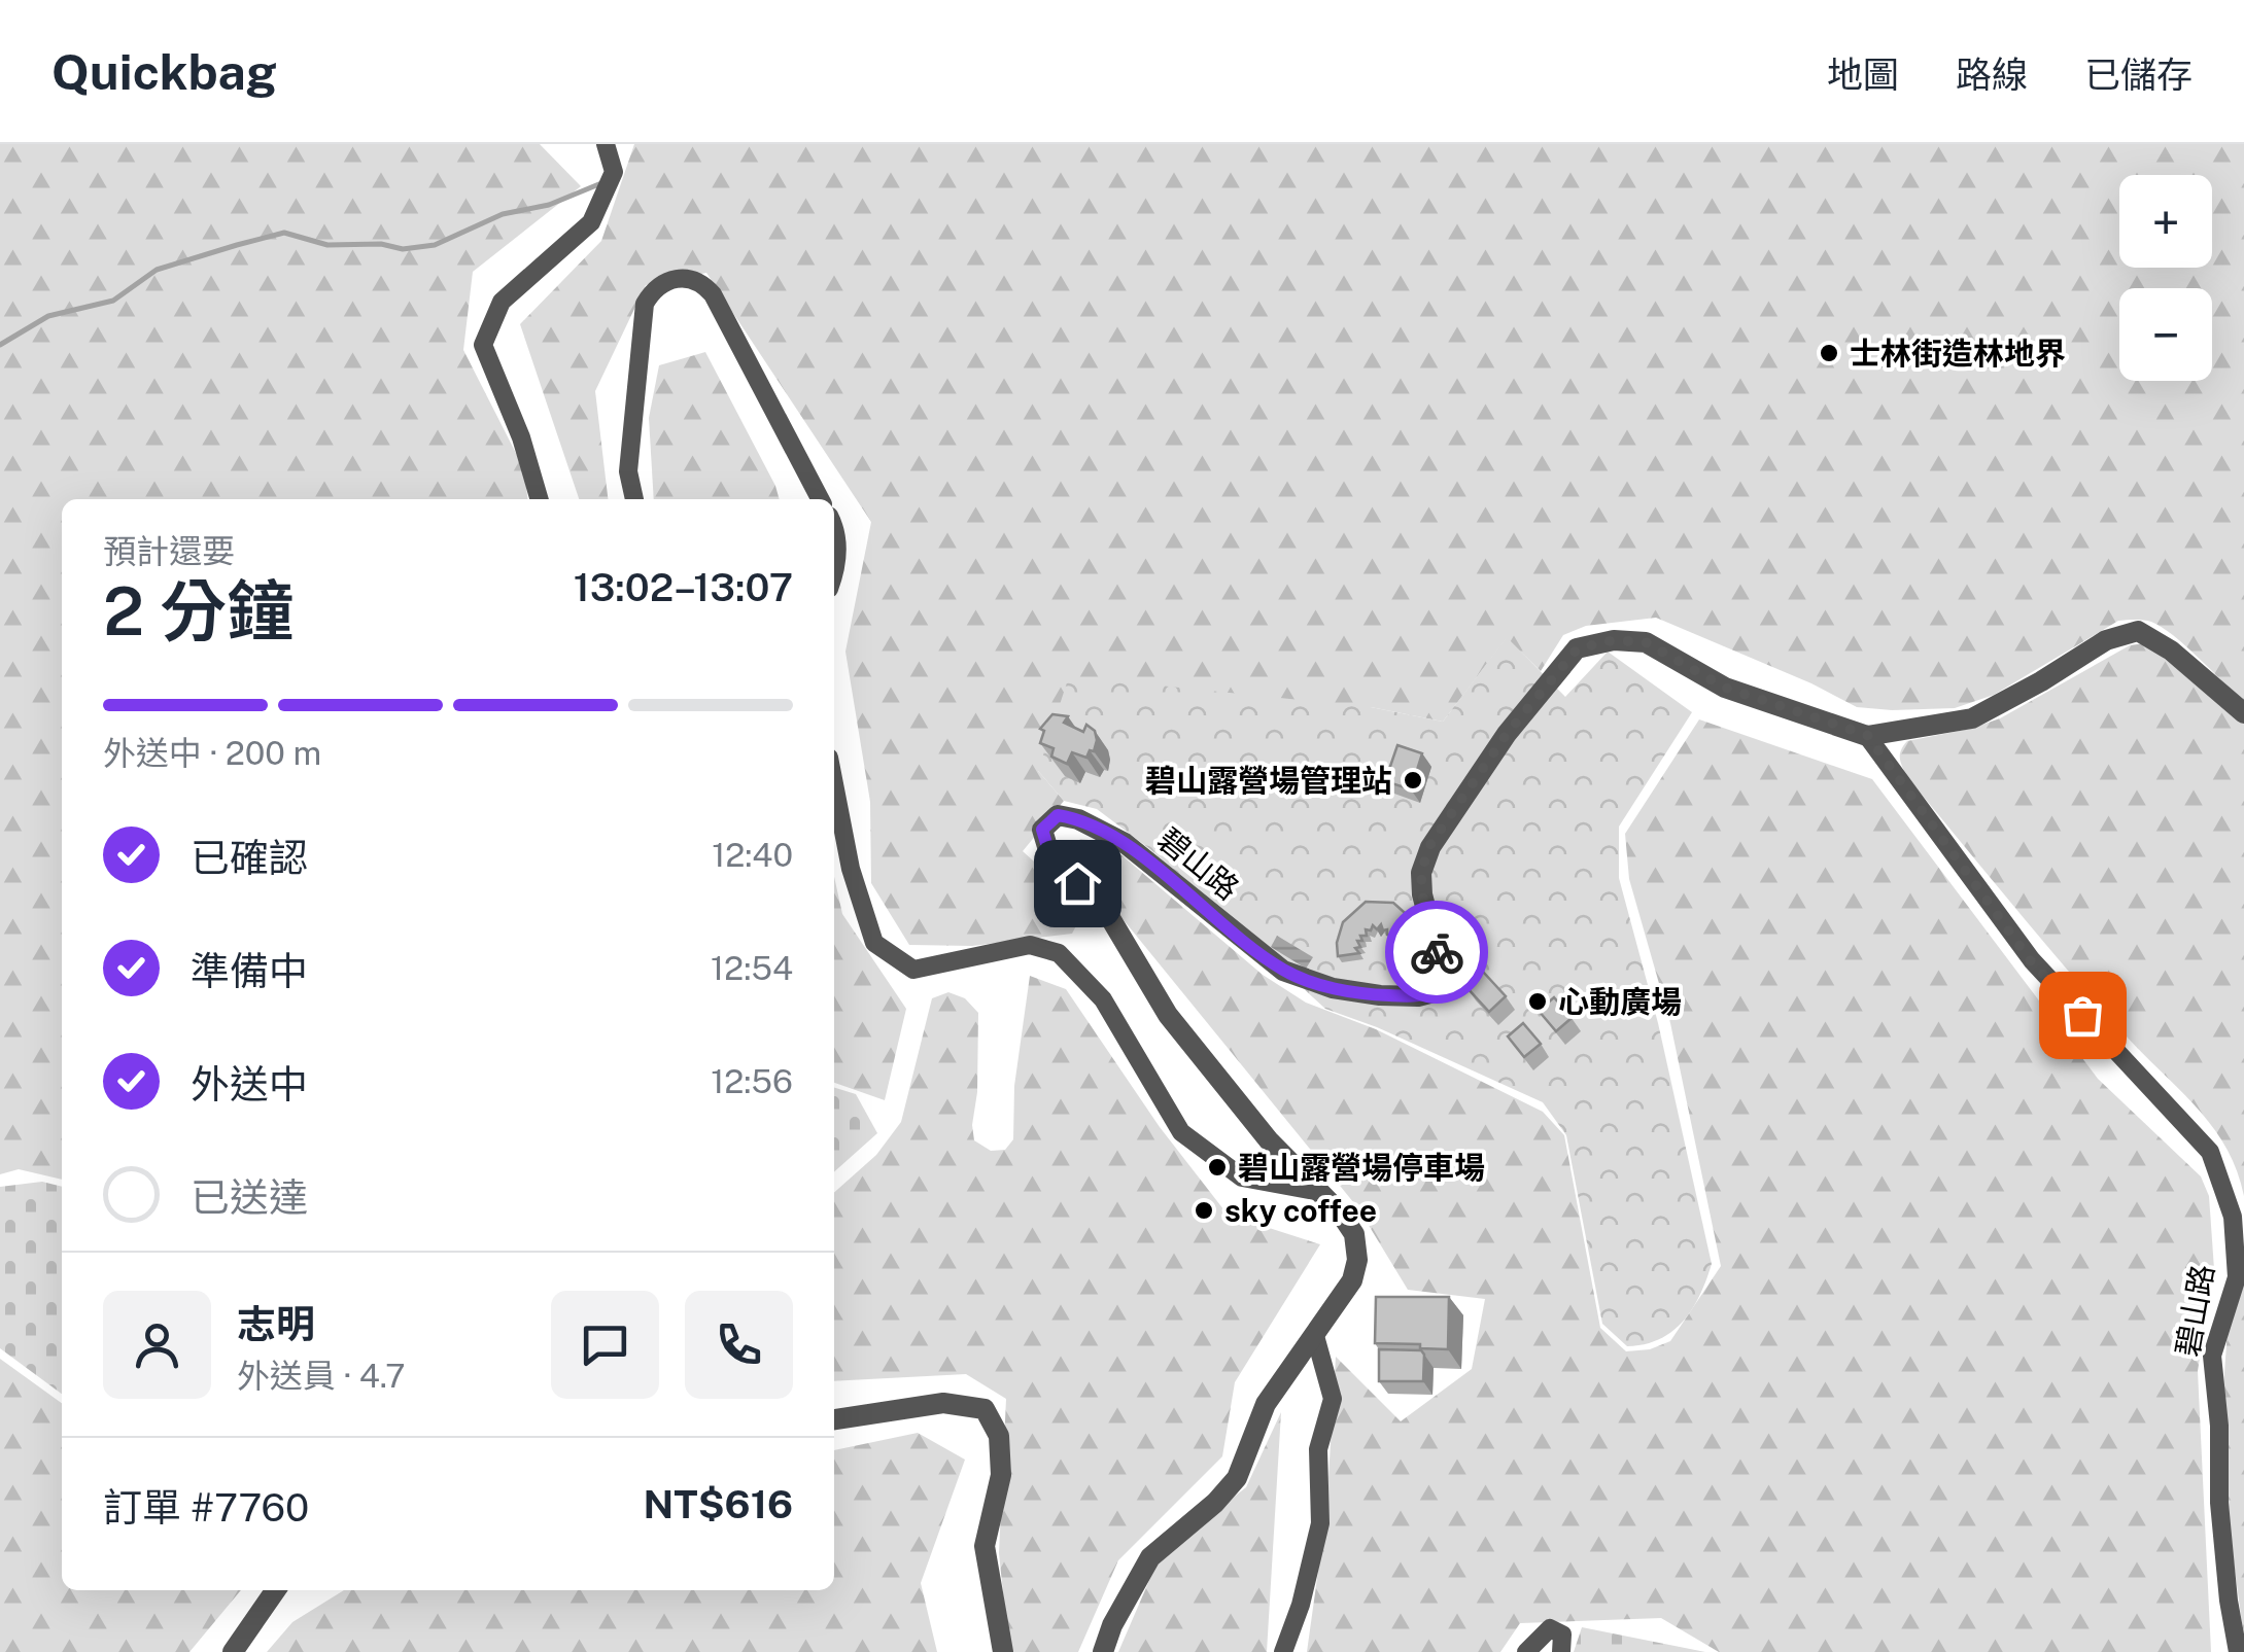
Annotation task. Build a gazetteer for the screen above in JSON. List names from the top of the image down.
{
  "streets": {
    "street": ["碧山路"]
  },
  "places": [
    "士林街造林地界",
    "碧山露營場管理站",
    "心動廣場",
    "碧山露營場停車場",
    "sky coffee"
  ],
  "page": {
    "header": "Quickbag",
    "nav": ["地圖", "路線", "已儲存"],
    "map_buttons": ["+", "−"],
    "heading": ["2 分鐘", "預計還要", "13:02–13:07"],
    "panel": [
      "志明",
      "外送員 · 4.7",
      "訂單 #7760",
      "NT$616"
    ],
    "bar": "外送中 · 200 m",
    "list": [
      ["已確認", "12:40"],
      ["準備中", "12:54"],
      ["外送中", "12:56"],
      "已送達"
    ]
  }
}
